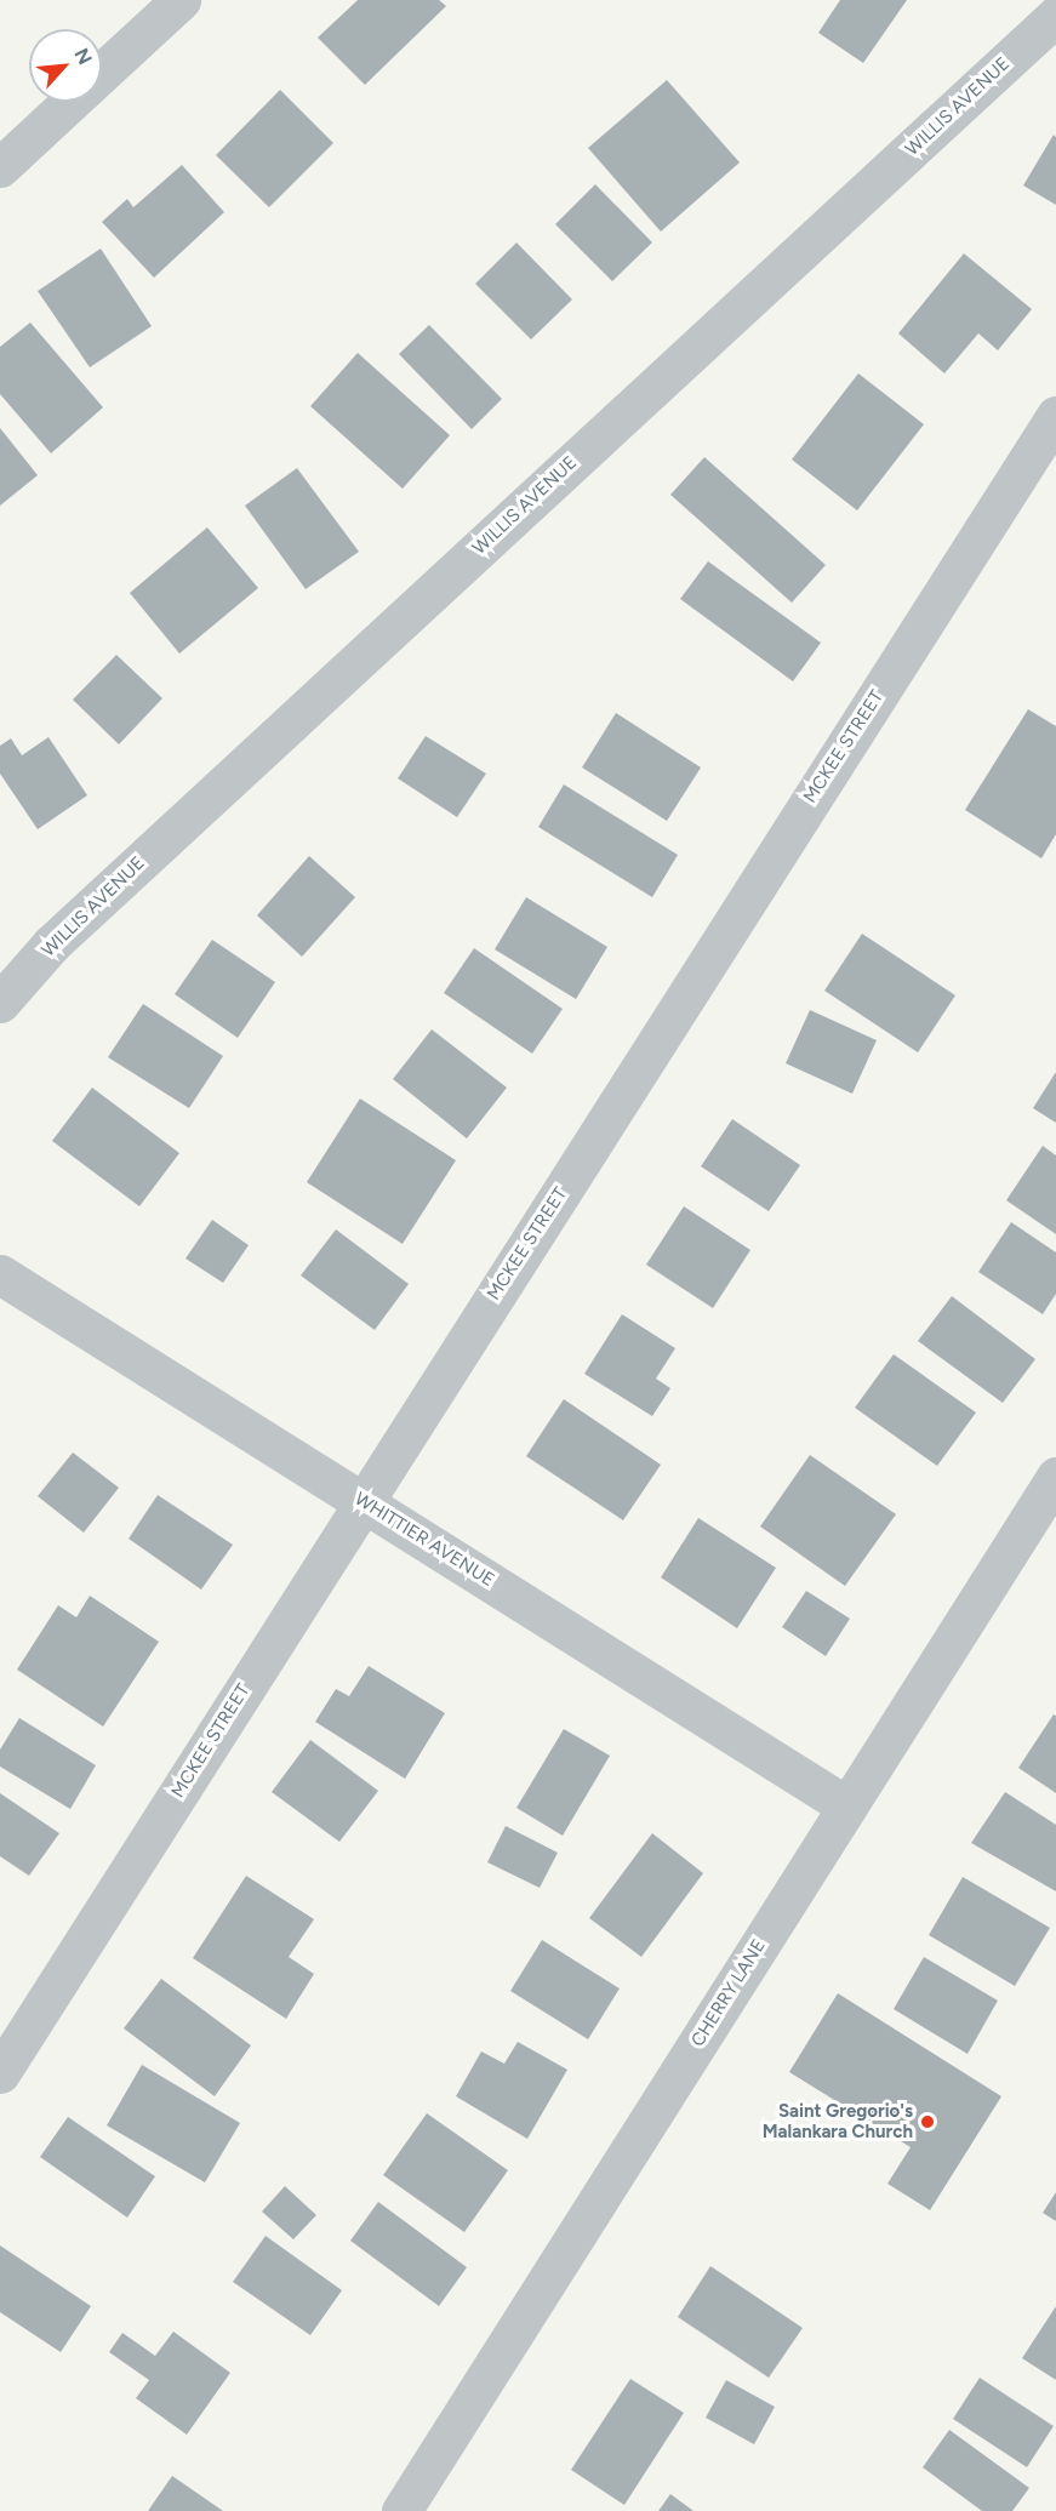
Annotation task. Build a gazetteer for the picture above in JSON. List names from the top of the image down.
{
  "streets": {
    "street": [
      "WILLIS AVENUE",
      "MCKEE STREET",
      "WHITTIER AVENUE",
      "CHERRY LANE"
    ]
  },
  "crossings": [
    ["MCKEE STREET", "WHITTIER AVENUE"],
    ["WHITTIER AVENUE", "CHERRY LANE"]
  ],
  "places": ["Saint Gregorio's Malankara Church"],
  "north": "top right"
}
